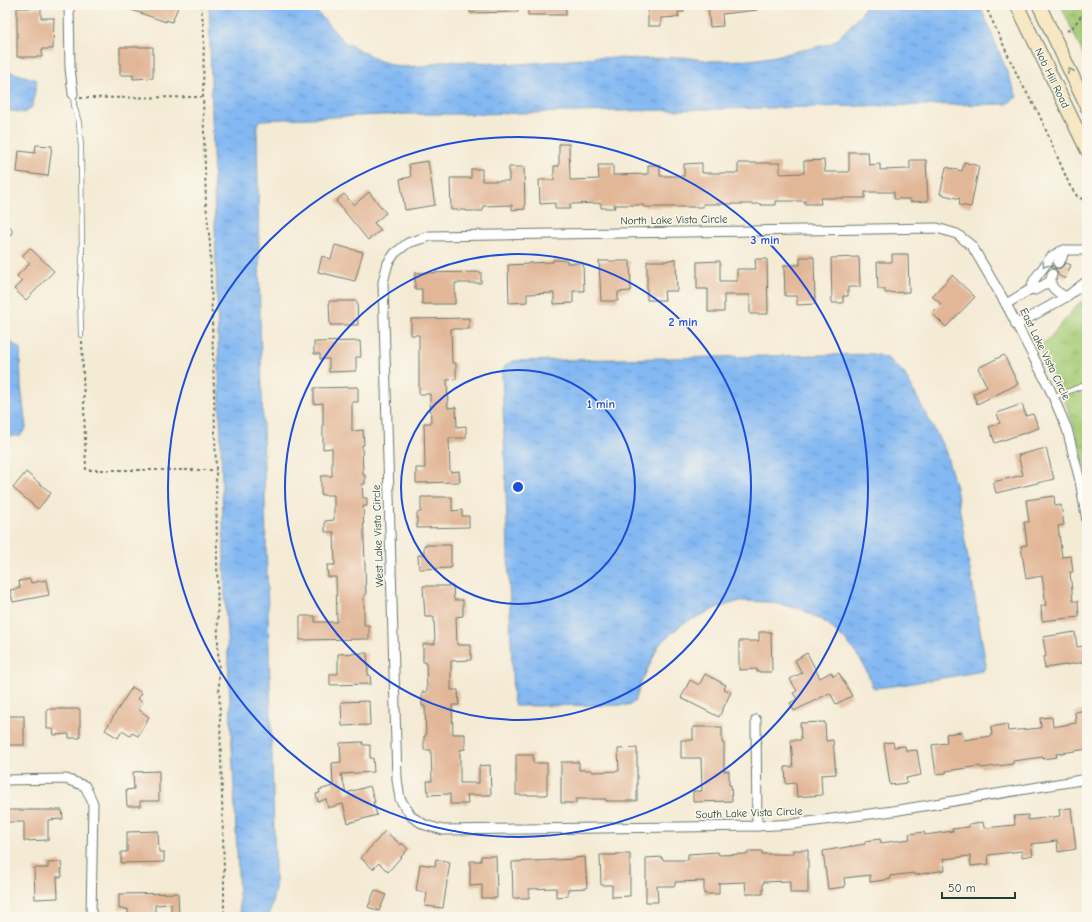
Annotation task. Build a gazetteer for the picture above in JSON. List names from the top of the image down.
{
  "streets": {
    "main road": ["Nob Hill Road"],
    "street": [
      "North Lake Vista Circle",
      "East Lake Vista Circle",
      "West Lake Vista Circle",
      "South Lake Vista Circle"
    ]
  },
  "crossings": [
    ["North Lake Vista Circle", "East Lake Vista Circle"],
    ["North Lake Vista Circle", "West Lake Vista Circle"],
    ["West Lake Vista Circle", "South Lake Vista Circle"]
  ],
  "scale_bar": "50 m",
  "rings": ["3 min", "2 min", "1 min"]
}
